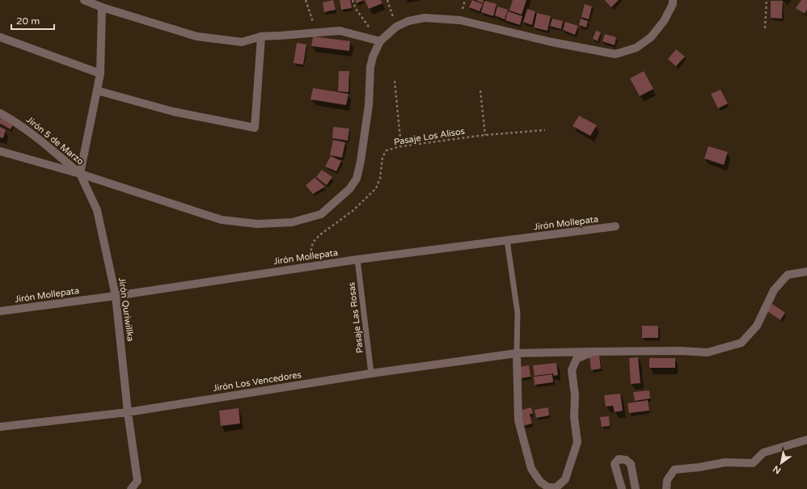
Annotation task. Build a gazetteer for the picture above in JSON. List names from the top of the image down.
{
  "streets": {
    "street": [
      "Jirón 5 de Marzo",
      "Jirón Mollepata",
      "Jirón Quriwillka",
      "Jirón Los Vencedores"
    ],
    "lane": ["Pasaje Las Rosas"],
    "path": ["Pasaje Los Alisos"]
  },
  "crossings": [
    ["Pasaje Los Alisos", "Jirón Mollepata"],
    ["Jirón 5 de Marzo", "Jirón Quriwillka"],
    ["Jirón Mollepata", "Jirón Quriwillka"],
    ["Jirón Mollepata", "Pasaje Las Rosas"],
    ["Jirón Quriwillka", "Jirón Los Vencedores"],
    ["Pasaje Las Rosas", "Jirón Los Vencedores"]
  ],
  "scale_bar": "20 m",
  "north": "bottom left"
}
